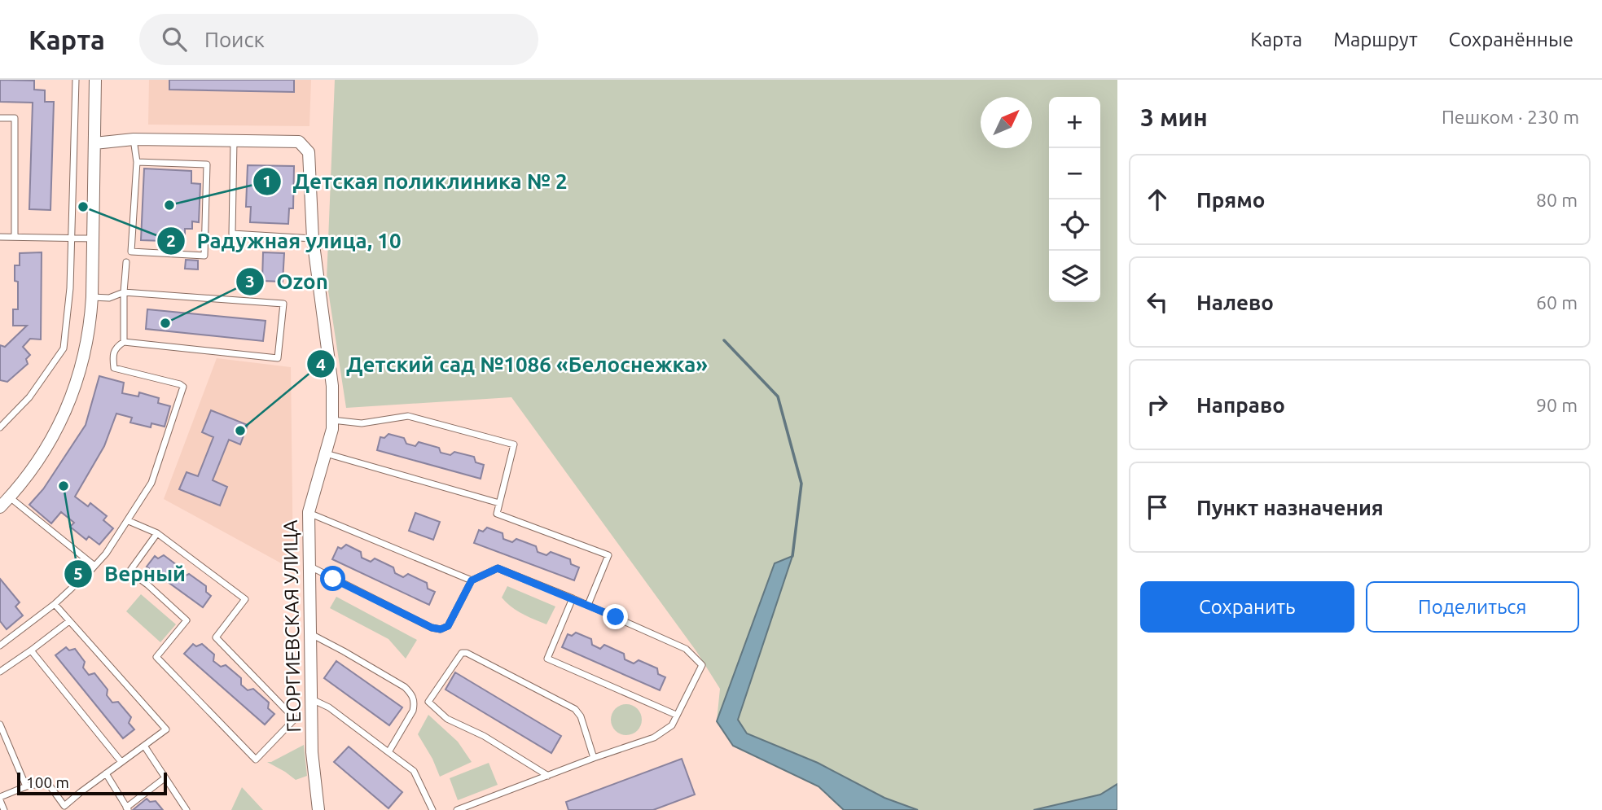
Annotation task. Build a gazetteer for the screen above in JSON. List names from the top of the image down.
{
  "streets": {
    "street": ["ГЕОРГИЕВСКАЯ УЛИЦА"]
  },
  "places": [
    "Детская поликлиника № 2",
    "Радужная улица, 10",
    "Ozon",
    "Детский сад №1086 «Белоснежка»",
    "Верный"
  ],
  "scale_bar": "100 m",
  "north": "top right",
  "page": {
    "header": "Карта",
    "search": "Поиск",
    "nav": ["Карта", "Маршрут", "Сохранённые"],
    "heading": ["3 мин", "Пешком · 230 m"],
    "map_buttons": ["+", "−"],
    "list": [
      ["Прямо", "80 m"],
      ["Налево", "60 m"],
      ["Направо", "90 m"],
      "Пункт назначения"
    ],
    "buttons": ["Сохранить", "Поделиться"],
    "scale": "100 m"
  }
}
